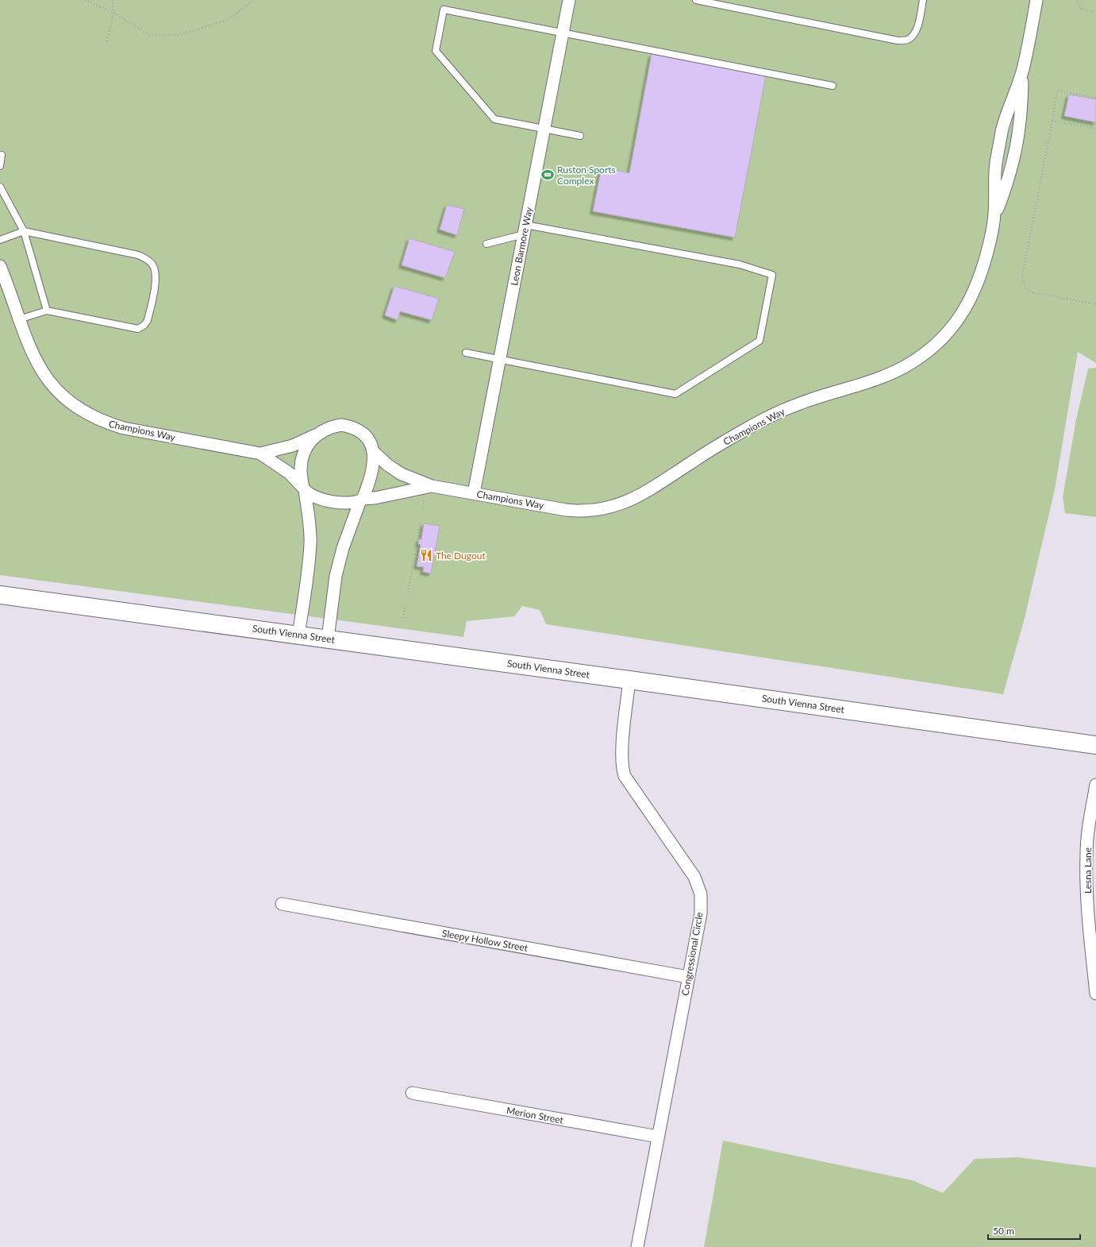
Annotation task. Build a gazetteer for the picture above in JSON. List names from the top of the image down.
{
  "streets": {
    "highway": ["South Vienna Street"],
    "street": [
      "Leon Barmore Way",
      "Champions Way",
      "Lesna Lane",
      "Sleepy Hollow Street",
      "Congressional Circle",
      "Merion Street"
    ]
  },
  "crossings": [
    ["Leon Barmore Way", "Champions Way"],
    ["Champions Way", "South Vienna Street"],
    ["South Vienna Street", "Congressional Circle"],
    ["Sleepy Hollow Street", "Congressional Circle"],
    ["Congressional Circle", "Merion Street"]
  ],
  "places": {
    "sports": ["Ruston Sports Complex"],
    "restaurant": ["The Dugout"]
  },
  "scale_bar": "50 m"
}
